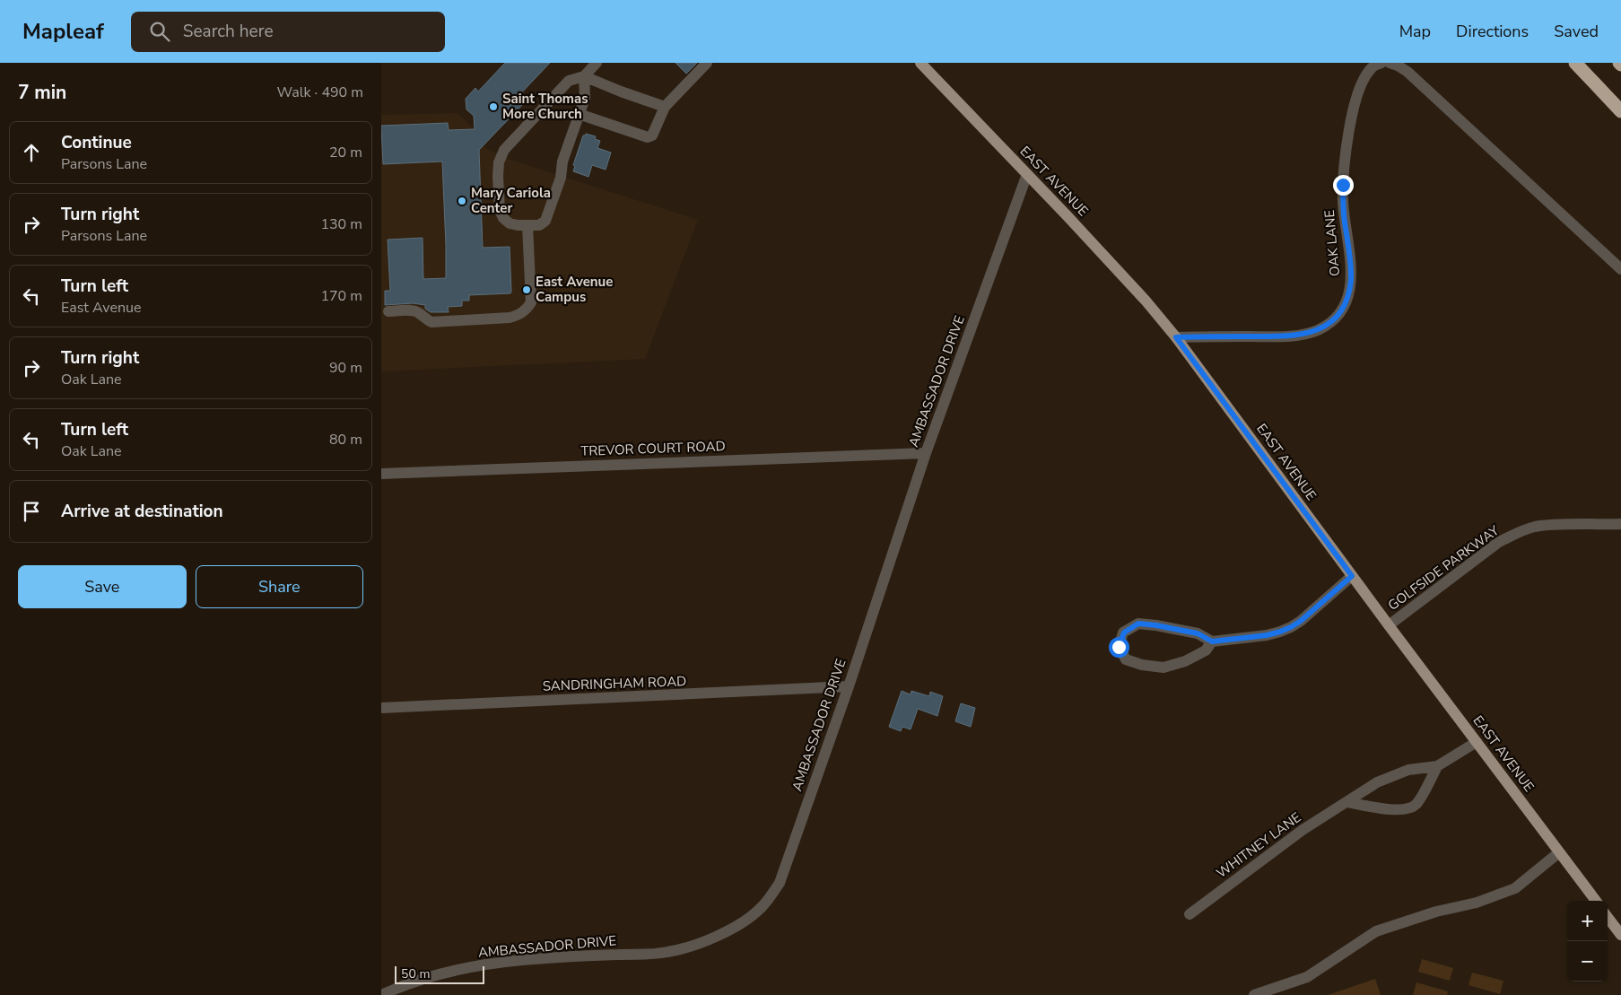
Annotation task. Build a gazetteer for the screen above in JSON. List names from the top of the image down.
{
  "streets": {
    "main road": ["EAST AVENUE"],
    "street": [
      "OAK LANE",
      "AMBASSADOR DRIVE",
      "TREVOR COURT ROAD",
      "GOLFSIDE PARKWAY",
      "SANDRINGHAM ROAD",
      "WHITNEY LANE"
    ]
  },
  "crossings": [
    ["EAST AVENUE", "OAK LANE"],
    ["EAST AVENUE", "AMBASSADOR DRIVE"],
    ["EAST AVENUE", "GOLFSIDE PARKWAY"],
    ["EAST AVENUE", "WHITNEY LANE"],
    ["AMBASSADOR DRIVE", "TREVOR COURT ROAD"],
    ["AMBASSADOR DRIVE", "SANDRINGHAM ROAD"]
  ],
  "places": ["Saint Thomas More Church", "Mary Cariola Center", "East Avenue Campus"],
  "scale_bar": "50 m",
  "page": {
    "header": "Mapleaf",
    "search": "Search here",
    "nav": ["Map", "Directions", "Saved"],
    "heading": ["7 min", "Walk · 490 m"],
    "list": [
      ["Continue", "Parsons Lane", "20 m"],
      ["Turn right", "Parsons Lane", "130 m"],
      ["Turn left", "East Avenue", "170 m"],
      ["Turn right", "Oak Lane", "90 m"],
      ["Turn left", "Oak Lane", "80 m"],
      "Arrive at destination"
    ],
    "buttons": ["Save", "Share"],
    "map_buttons": ["+", "−"],
    "scale": "50 m"
  }
}
